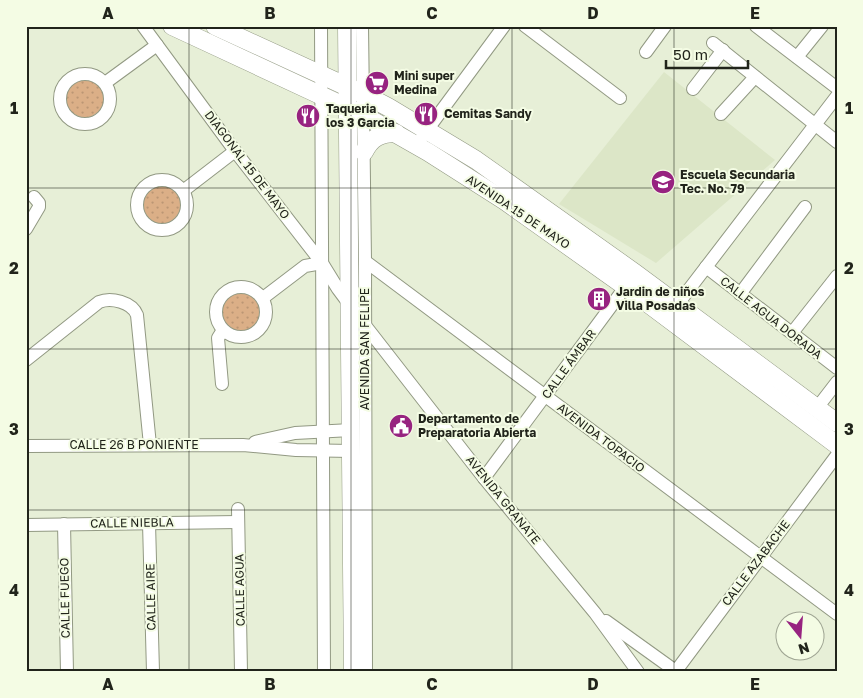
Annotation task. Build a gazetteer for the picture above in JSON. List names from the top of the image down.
{
  "streets": {
    "main road": ["AVENIDA 15 DE MAYO", "AVENIDA SAN FELIPE"],
    "street": [
      "DIAGONAL 15 DE MAYO",
      "CALLE AGUA DORADA",
      "CALLE ÁMBAR",
      "AVENIDA TOPACIO",
      "CALLE 26 B PONIENTE",
      "AVENIDA GRANATE",
      "CALLE NIEBLA",
      "CALLE AZABACHE",
      "CALLE AGUA",
      "CALLE AIRE",
      "CALLE FUEGO"
    ]
  },
  "crossings": [
    ["DIAGONAL 15 DE MAYO", "AVENIDA SAN FELIPE"],
    ["DIAGONAL 15 DE MAYO", "AVENIDA GRANATE"],
    ["AVENIDA 15 DE MAYO", "AVENIDA SAN FELIPE"],
    ["AVENIDA 15 DE MAYO", "CALLE ÁMBAR"],
    ["AVENIDA SAN FELIPE", "AVENIDA TOPACIO"],
    ["AVENIDA SAN FELIPE", "CALLE 26 B PONIENTE"],
    ["AVENIDA SAN FELIPE", "AVENIDA GRANATE"],
    ["CALLE ÁMBAR", "AVENIDA TOPACIO"],
    ["CALLE ÁMBAR", "AVENIDA GRANATE"],
    ["AVENIDA TOPACIO", "CALLE AZABACHE"],
    ["CALLE NIEBLA", "CALLE AGUA"],
    ["CALLE NIEBLA", "CALLE AIRE"],
    ["CALLE NIEBLA", "CALLE FUEGO"]
  ],
  "places": {
    "supermarket": ["Mini super Medina"],
    "restaurant": ["Cemitas Sandy", "Taqueria los 3 Garcia"],
    "school or university": ["Escuela Secundaria Tec. No. 79"],
    "building": ["Jardin de niños Villa Posadas"],
    "public building": ["Departamento de Preparatoria Abierta"]
  },
  "scale_bar": "50 m",
  "north": "bottom",
  "grid": {
    "columns": [
      "A",
      "B",
      "C",
      "D",
      "E"
    ],
    "rows": [
      "1",
      "2",
      "3",
      "4"
    ]
  }
}
